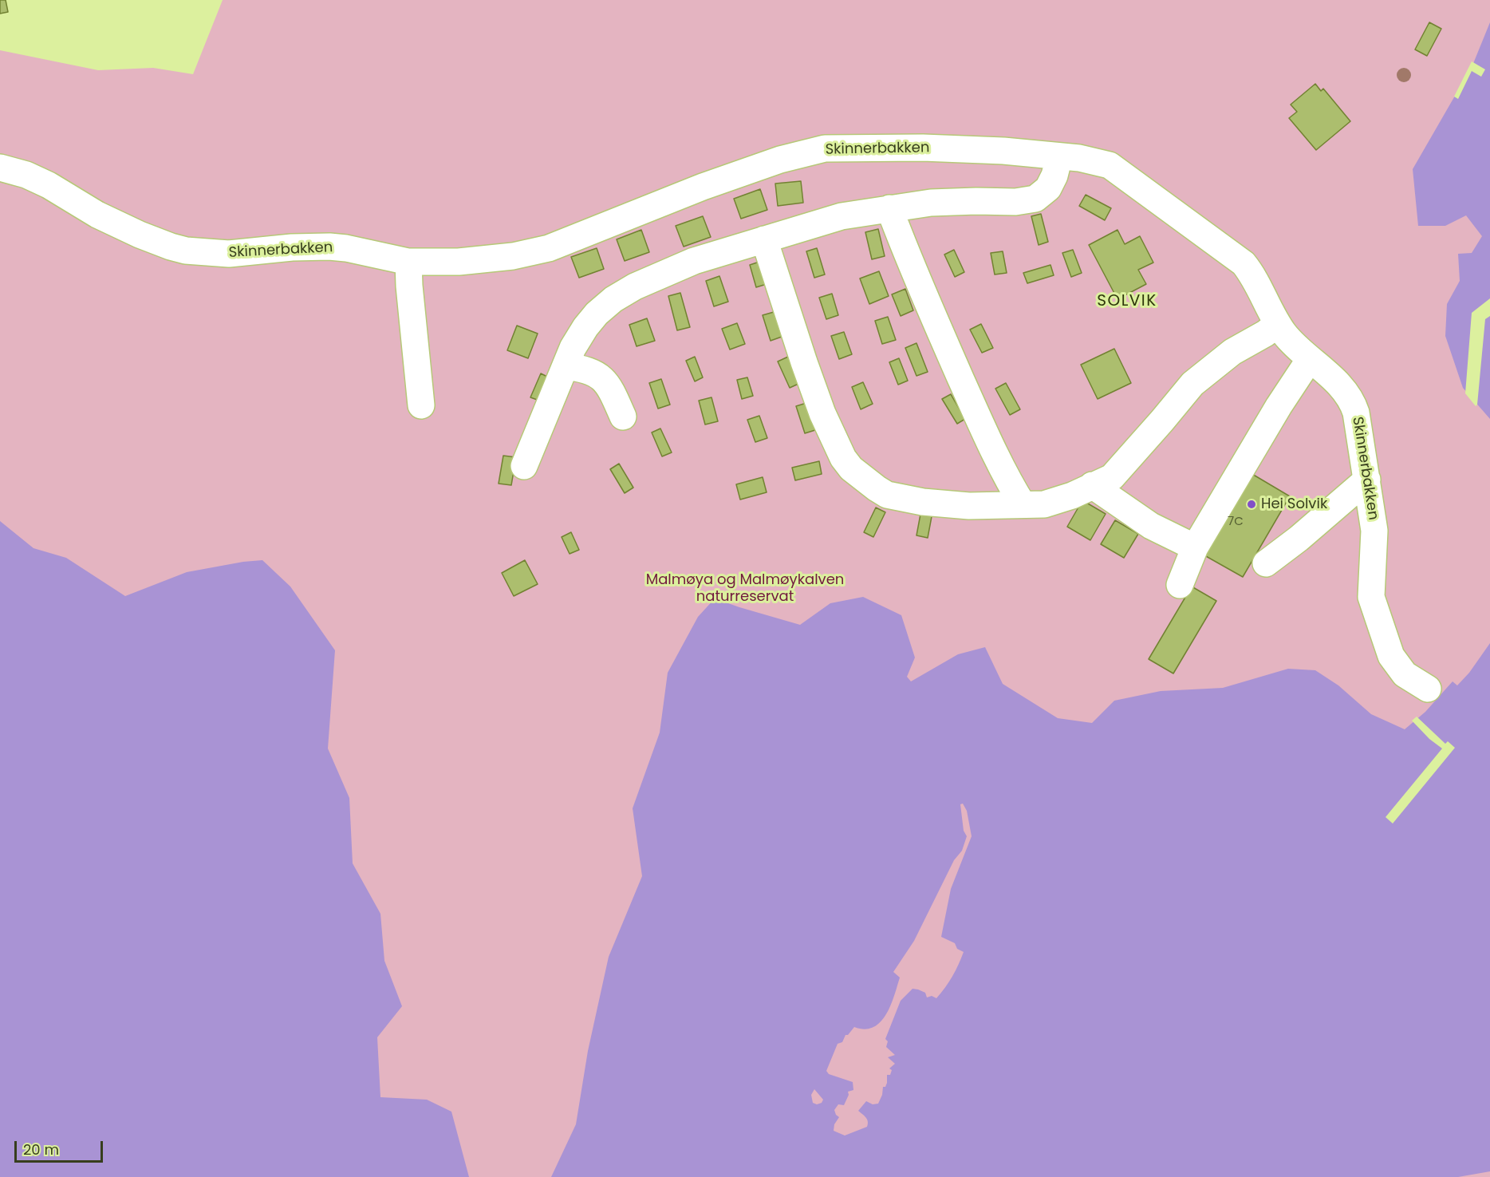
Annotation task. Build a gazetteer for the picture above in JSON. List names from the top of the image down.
{
  "streets": {
    "lane": ["Skinnerbakken"]
  },
  "districts": ["SOLVIK"],
  "parks": ["Malmøya og Malmøykalven naturreservat"],
  "places": ["Hei Solvik"],
  "house_numbers": ["7C"],
  "scale_bar": "20 m"
}
